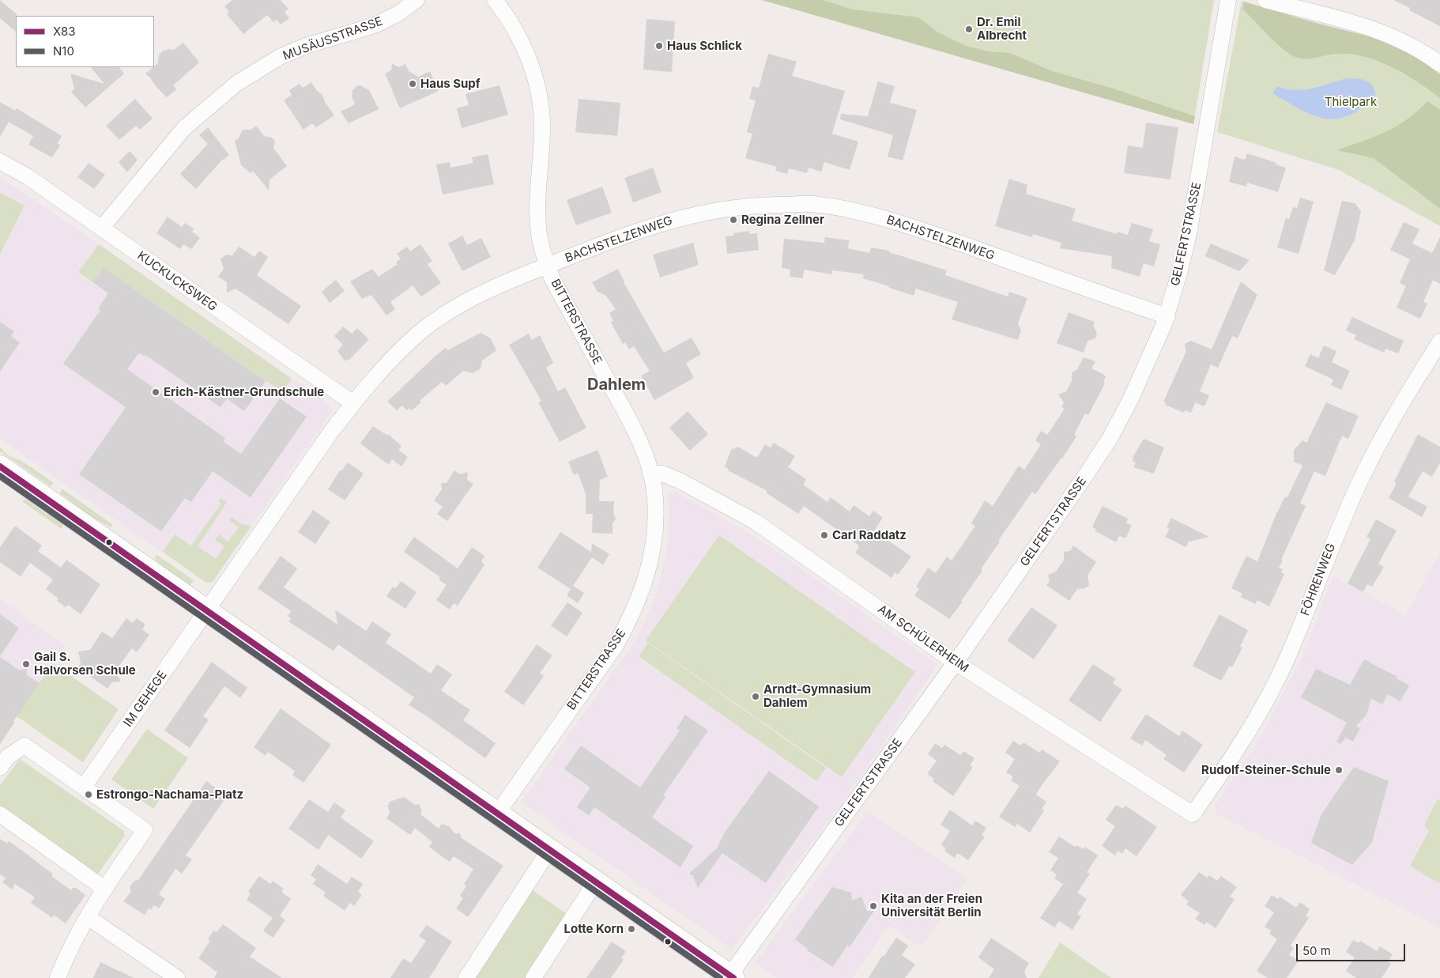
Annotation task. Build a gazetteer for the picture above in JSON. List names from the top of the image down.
{
  "streets": {
    "street": [
      "MUSÄUSSTRASSE",
      "GELFERTSTRASSE",
      "BACHSTELZENWEG",
      "KUCKUCKSWEG",
      "BITTERSTRASSE",
      "FÖHRENWEG",
      "AM SCHÜLERHEIM",
      "IM GEHEGE"
    ]
  },
  "crossings": [
    ["MUSÄUSSTRASSE", "KUCKUCKSWEG"],
    ["GELFERTSTRASSE", "BACHSTELZENWEG"],
    ["GELFERTSTRASSE", "AM SCHÜLERHEIM"],
    ["BACHSTELZENWEG", "KUCKUCKSWEG"],
    ["BACHSTELZENWEG", "BITTERSTRASSE"],
    ["BACHSTELZENWEG", "IM GEHEGE"],
    ["BITTERSTRASSE", "AM SCHÜLERHEIM"],
    ["FÖHRENWEG", "AM SCHÜLERHEIM"]
  ],
  "districts": ["Dahlem"],
  "parks": ["Thielpark"],
  "places": [
    "Dr. Emil Albrecht",
    "Haus Schlick",
    "Haus Supf",
    "Regina Zellner",
    "Erich-Kästner-Grundschule",
    "Carl Raddatz",
    "Gail S. Halvorsen Schule",
    "Arndt-Gymnasium Dahlem",
    "Rudolf-Steiner-Schule",
    "Estrongo-Nachama-Platz",
    "Kita an der Freien Universität Berlin",
    "Lotte Korn"
  ],
  "lines": ["transit line X83", "transit line N10"],
  "legend": ["X83", "N10"],
  "scale_bar": "50 m"
}
